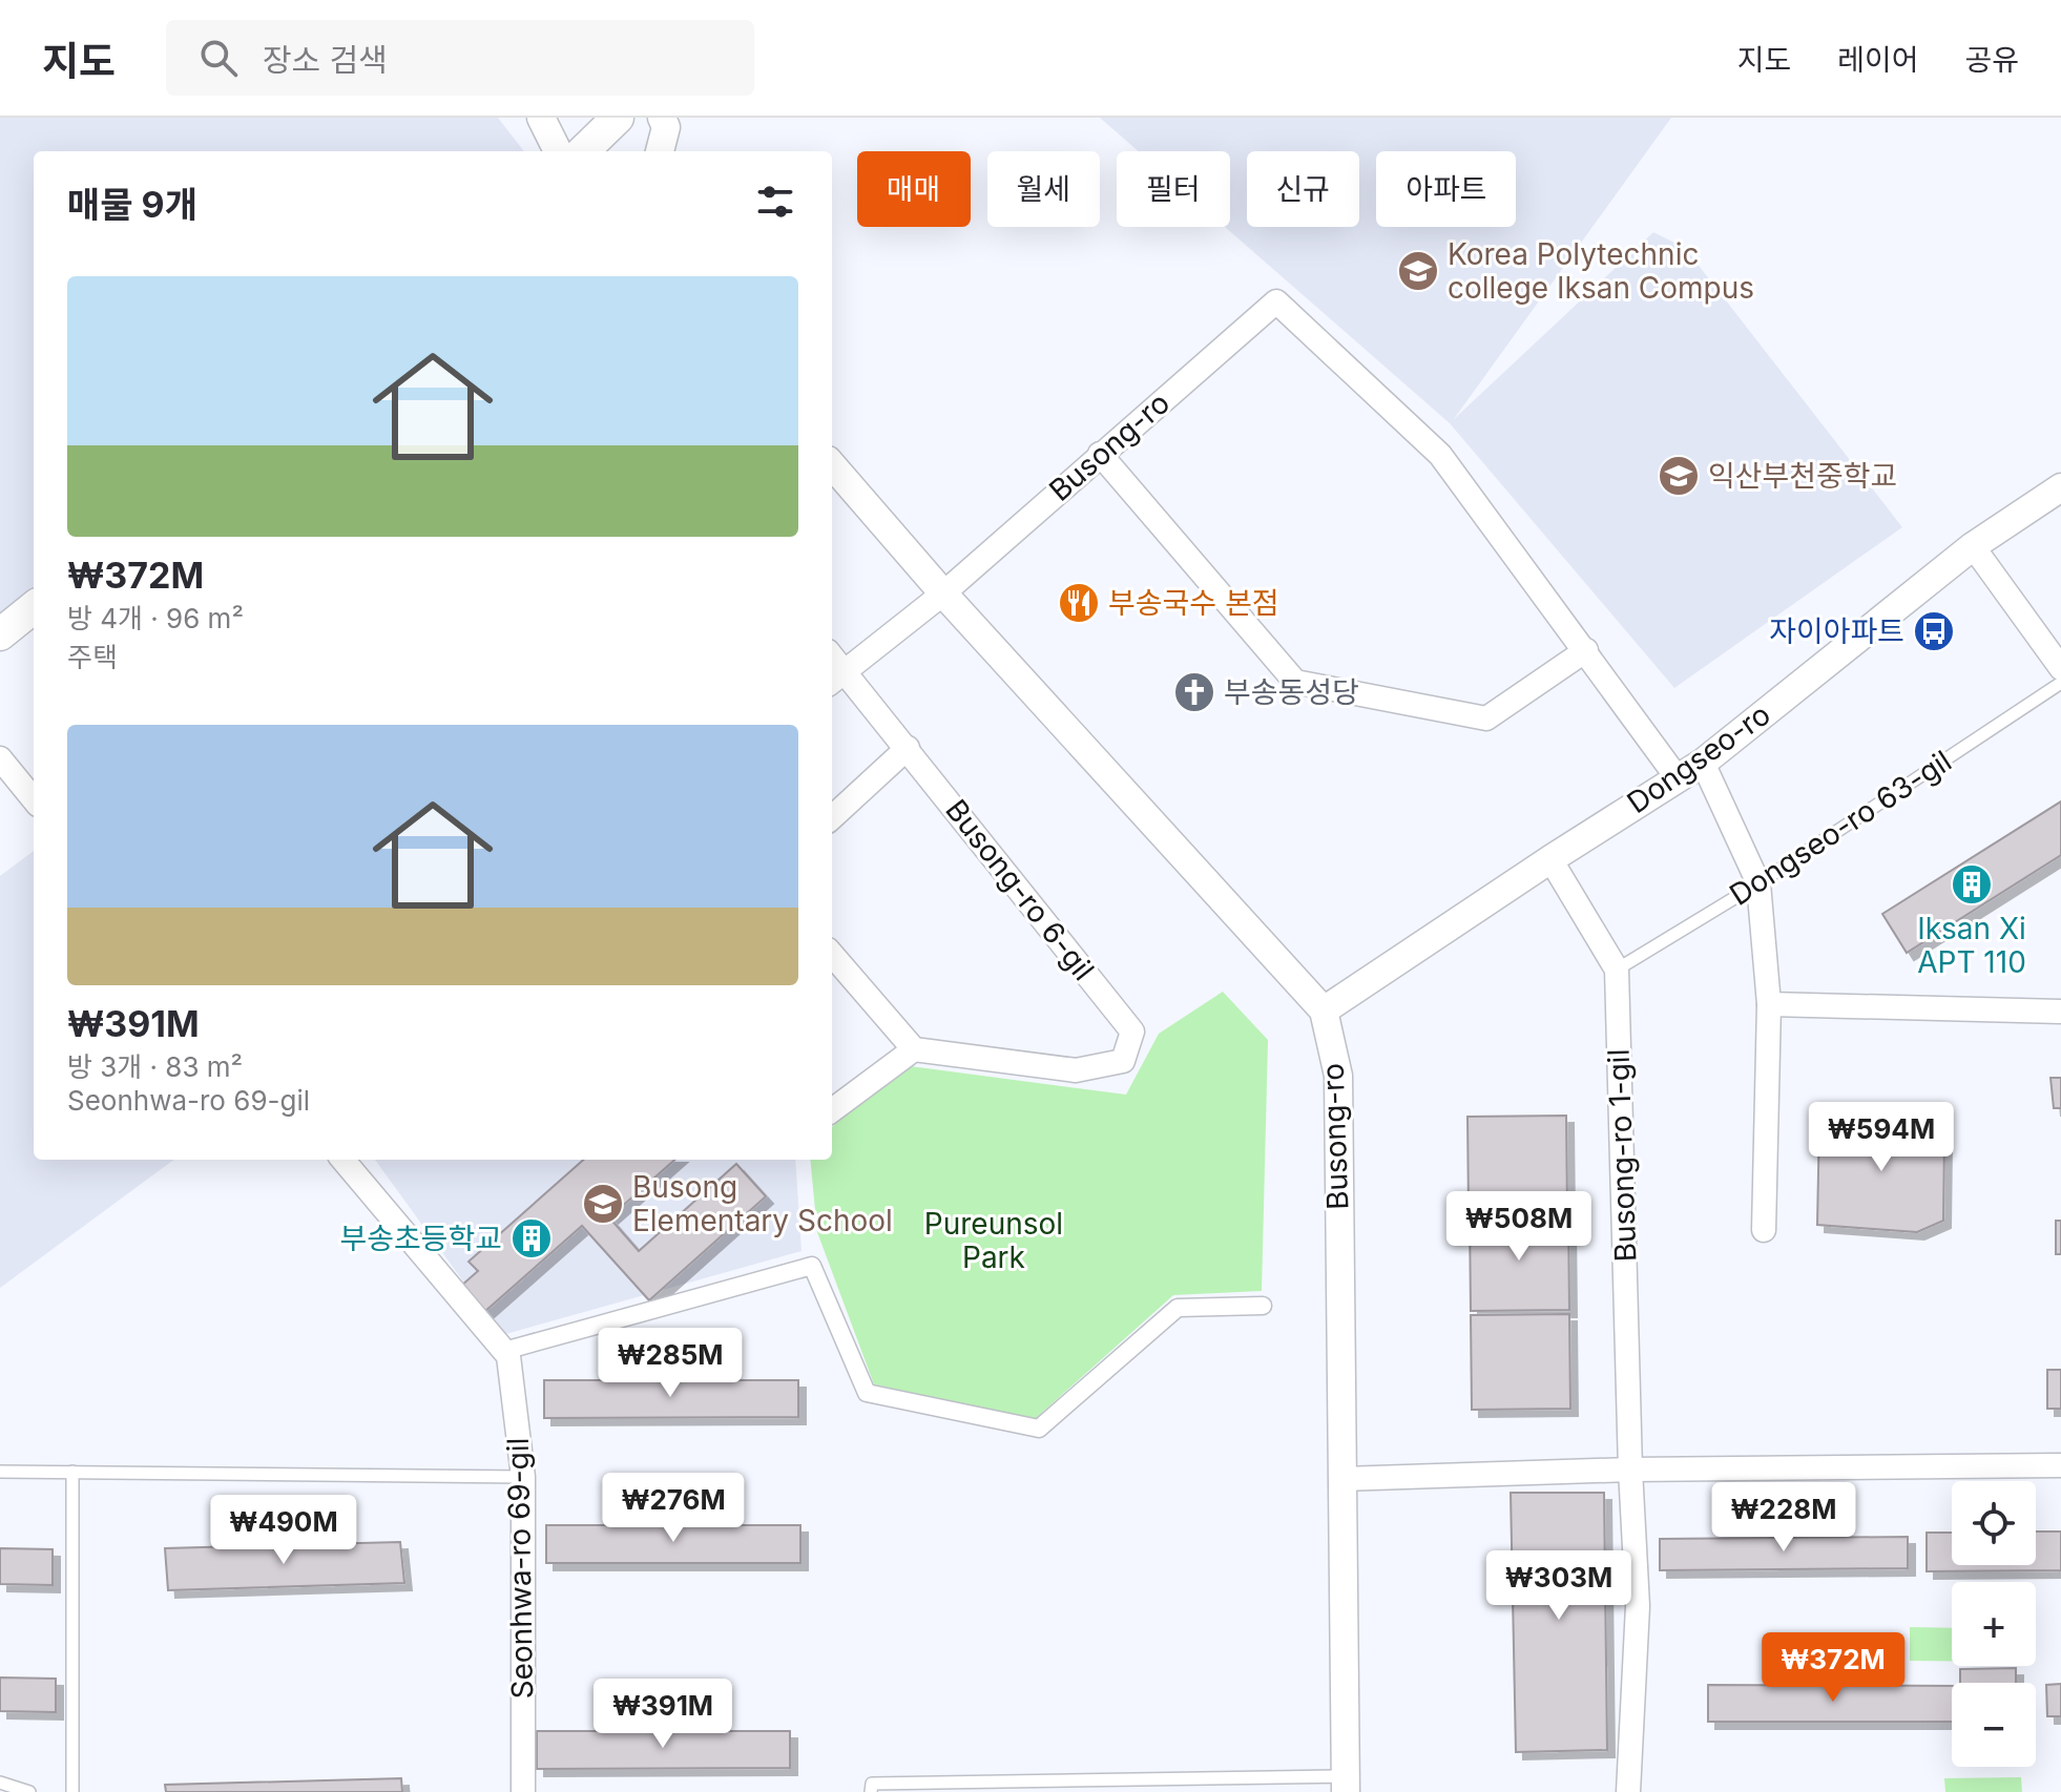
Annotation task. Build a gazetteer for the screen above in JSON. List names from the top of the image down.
{
  "streets": {
    "street": [
      "Busong-ro",
      "Dongseo-ro",
      "Busong-ro 6-gil",
      "Busong-ro 1-gil",
      "Seonhwa-ro 69-gil"
    ],
    "lane": ["Dongseo-ro 63-gil"]
  },
  "crossings": [
    ["Busong-ro", "Dongseo-ro"],
    ["Dongseo-ro", "Busong-ro 1-gil"],
    ["Dongseo-ro 63-gil", "Busong-ro 1-gil"]
  ],
  "parks": ["Pureunsol Park"],
  "places": {
    "school or university": ["Korea Polytechnic college Iksan Compus", "익산부천중학교", "Busong Elementary School"],
    "restaurant": ["부송국수 본점"],
    "bus stop": ["자이아파트"],
    "church": ["부송동성당"],
    "building": ["Iksan Xi APT 110", "부송초등학교"]
  },
  "page": {
    "header": "지도",
    "search": "장소 검색",
    "nav": ["지도", "레이어", "공유"],
    "chip": [
      "매매",
      "월세",
      "필터",
      "신규",
      "아파트"
    ],
    "heading": "매물 9개",
    "list": [
      {
        "name": "₩372M",
        "note": "방 4개 · 96 m² · 주택"
      },
      {
        "name": "₩391M",
        "note": "방 3개 · 83 m² · Seonhwa-ro 69-gil"
      }
    ],
    "price": [
      "₩594M",
      "₩508M",
      "₩285M",
      "₩276M",
      "₩228M",
      "₩490M",
      "₩303M",
      "₩372M",
      "₩391M"
    ],
    "map_buttons": ["+", "−"]
  }
}
